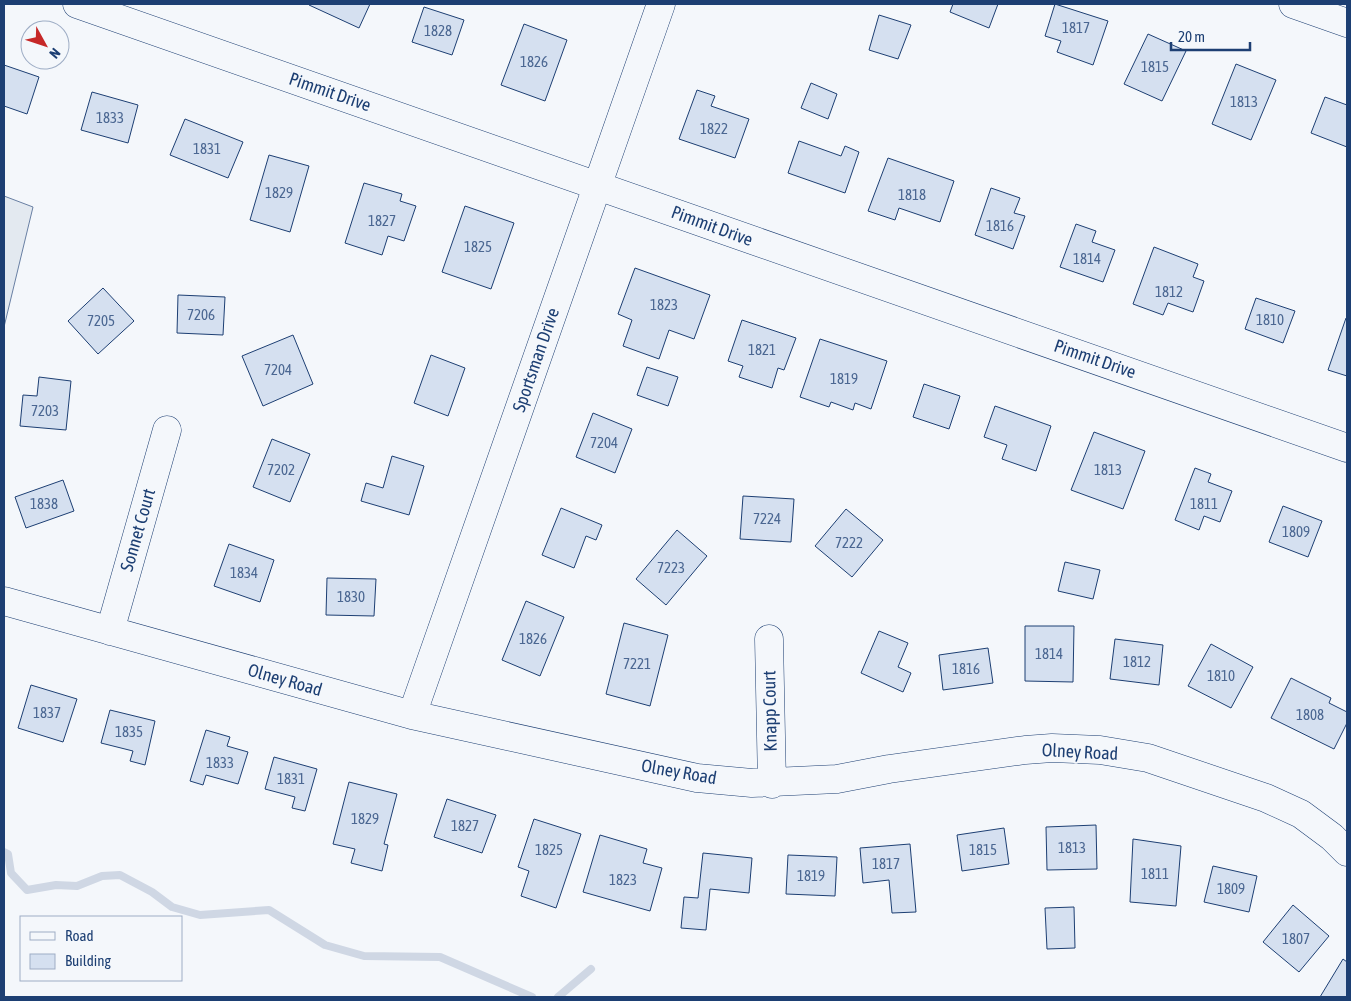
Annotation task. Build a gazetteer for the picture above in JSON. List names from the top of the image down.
{
  "streets": {
    "street": [
      "Pimmit Drive",
      "Sportsman Drive",
      "Sonnet Court",
      "Olney Road",
      "Knapp Court"
    ]
  },
  "crossings": [
    ["Pimmit Drive", "Sportsman Drive"],
    ["Sportsman Drive", "Olney Road"],
    ["Sonnet Court", "Olney Road"],
    ["Olney Road", "Knapp Court"]
  ],
  "house_numbers": [
    "1817",
    "1828",
    "1826",
    "1815",
    "1813",
    "1833",
    "1822",
    "1831",
    "1829",
    "1818",
    "1827",
    "1816",
    "1825",
    "1814",
    "1812",
    "1823",
    "7206",
    "1810",
    "7205",
    "1821",
    "7204",
    "1819",
    "7203",
    "7204",
    "7202",
    "1813",
    "1838",
    "1811",
    "7224",
    "1809",
    "7222",
    "7223",
    "1834",
    "1830",
    "1826",
    "1814",
    "1812",
    "7221",
    "1816",
    "1810",
    "1837",
    "1808",
    "1835",
    "1833",
    "1831",
    "1829",
    "1827",
    "1813",
    "1825",
    "1815",
    "1817",
    "1811",
    "1819",
    "1823",
    "1809",
    "1807"
  ],
  "legend": ["Road", "Building"],
  "scale_bar": "20 m",
  "north": "bottom right"
}
